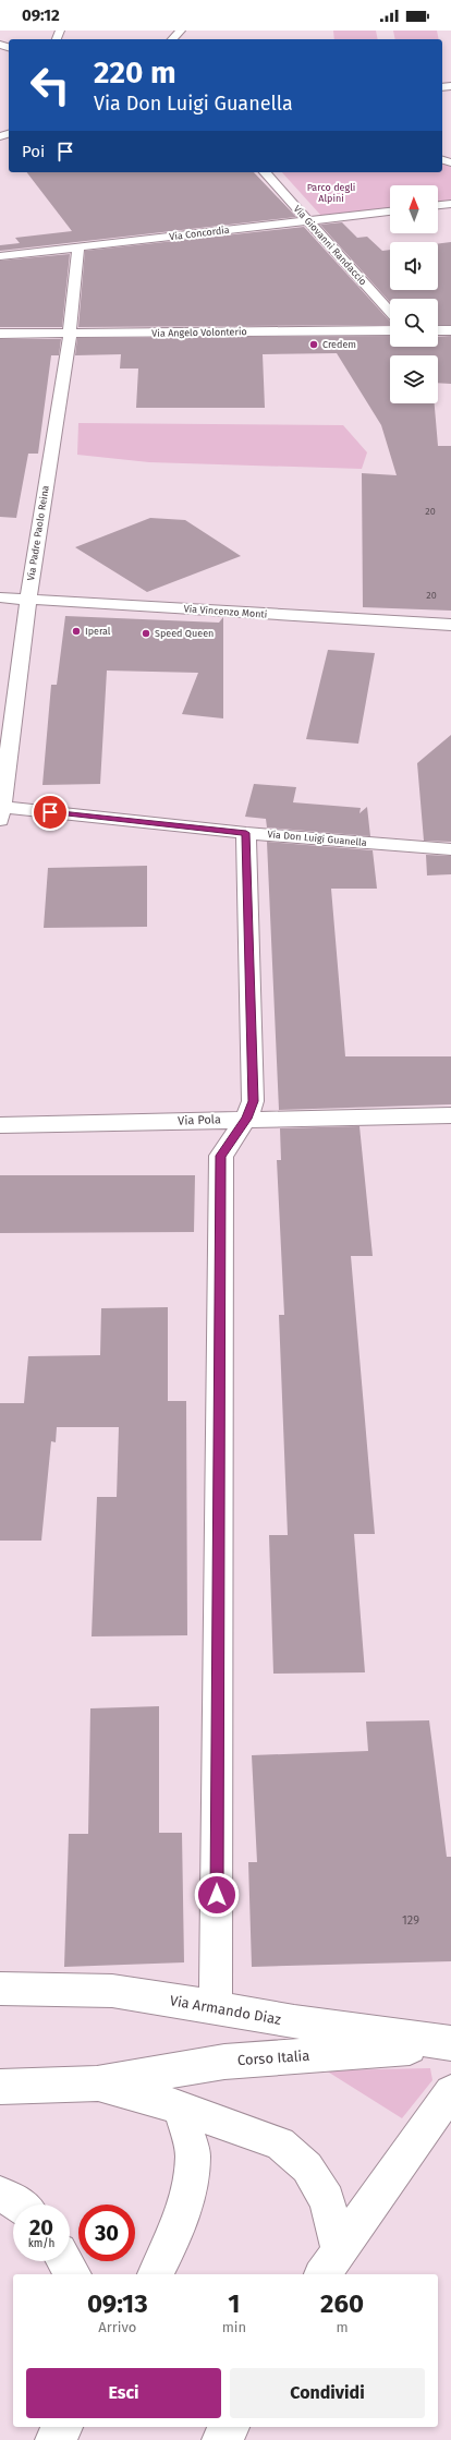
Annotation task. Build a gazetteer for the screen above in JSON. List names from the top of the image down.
{
  "streets": {
    "street": [
      "Via Concordia",
      "Via Giovanni Randaccio",
      "Via Angelo Volonterio",
      "Via Padre Paolo Reina",
      "Via Vincenzo Monti",
      "Via Don Luigi Guanella",
      "Via Pola",
      "Via Armando Diaz",
      "Corso Italia"
    ]
  },
  "crossings": [
    ["Via Concordia", "Via Giovanni Randaccio"],
    ["Via Concordia", "Via Padre Paolo Reina"],
    ["Via Angelo Volonterio", "Via Padre Paolo Reina"],
    ["Via Padre Paolo Reina", "Via Vincenzo Monti"],
    ["Via Padre Paolo Reina", "Via Don Luigi Guanella"],
    ["Via Armando Diaz", "Corso Italia"]
  ],
  "parks": ["Parco degli Alpini"],
  "places": ["Credem", "Iperal", "Speed Queen"],
  "house_numbers": ["20", "20", "129"],
  "north": "top",
  "page": {
    "status": "09:12",
    "turn": ["220 m", "Via Don Luigi Guanella"],
    "then": "Poi",
    "speed": "20 km/h",
    "limit": "30",
    "eta": [
      "09:13",
      "Arrivo",
      "1",
      "min",
      "260",
      "m"
    ],
    "buttons": ["Esci", "Condividi"]
  }
}
